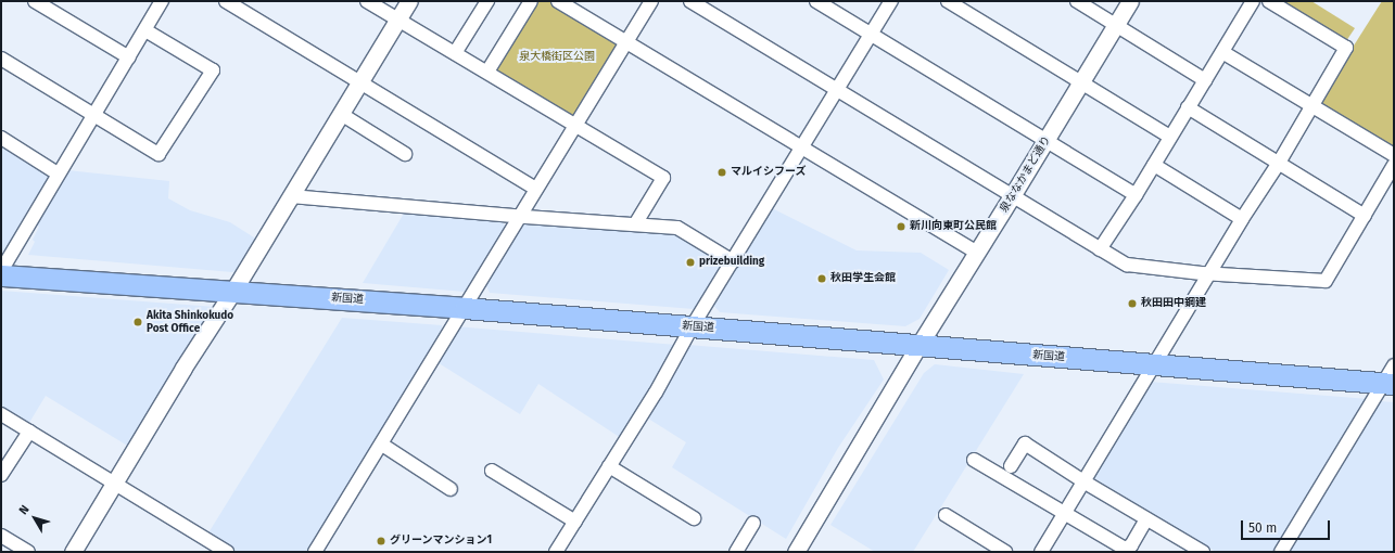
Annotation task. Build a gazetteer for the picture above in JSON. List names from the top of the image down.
{
  "streets": {
    "main road": ["新国道"],
    "street": ["泉ななかまど通り"]
  },
  "crossings": [
    ["泉ななかまど通り", "新国道"]
  ],
  "parks": ["泉大橋街区公園"],
  "places": [
    "マルイシフーズ",
    "新川向東町公民館",
    "prizebuilding",
    "秋田学生会館",
    "秋田田中鋼建",
    "Akita Shinkokudo Post Office",
    "グリーンマンション1"
  ],
  "scale_bar": "50 m",
  "north": "top left"
}
